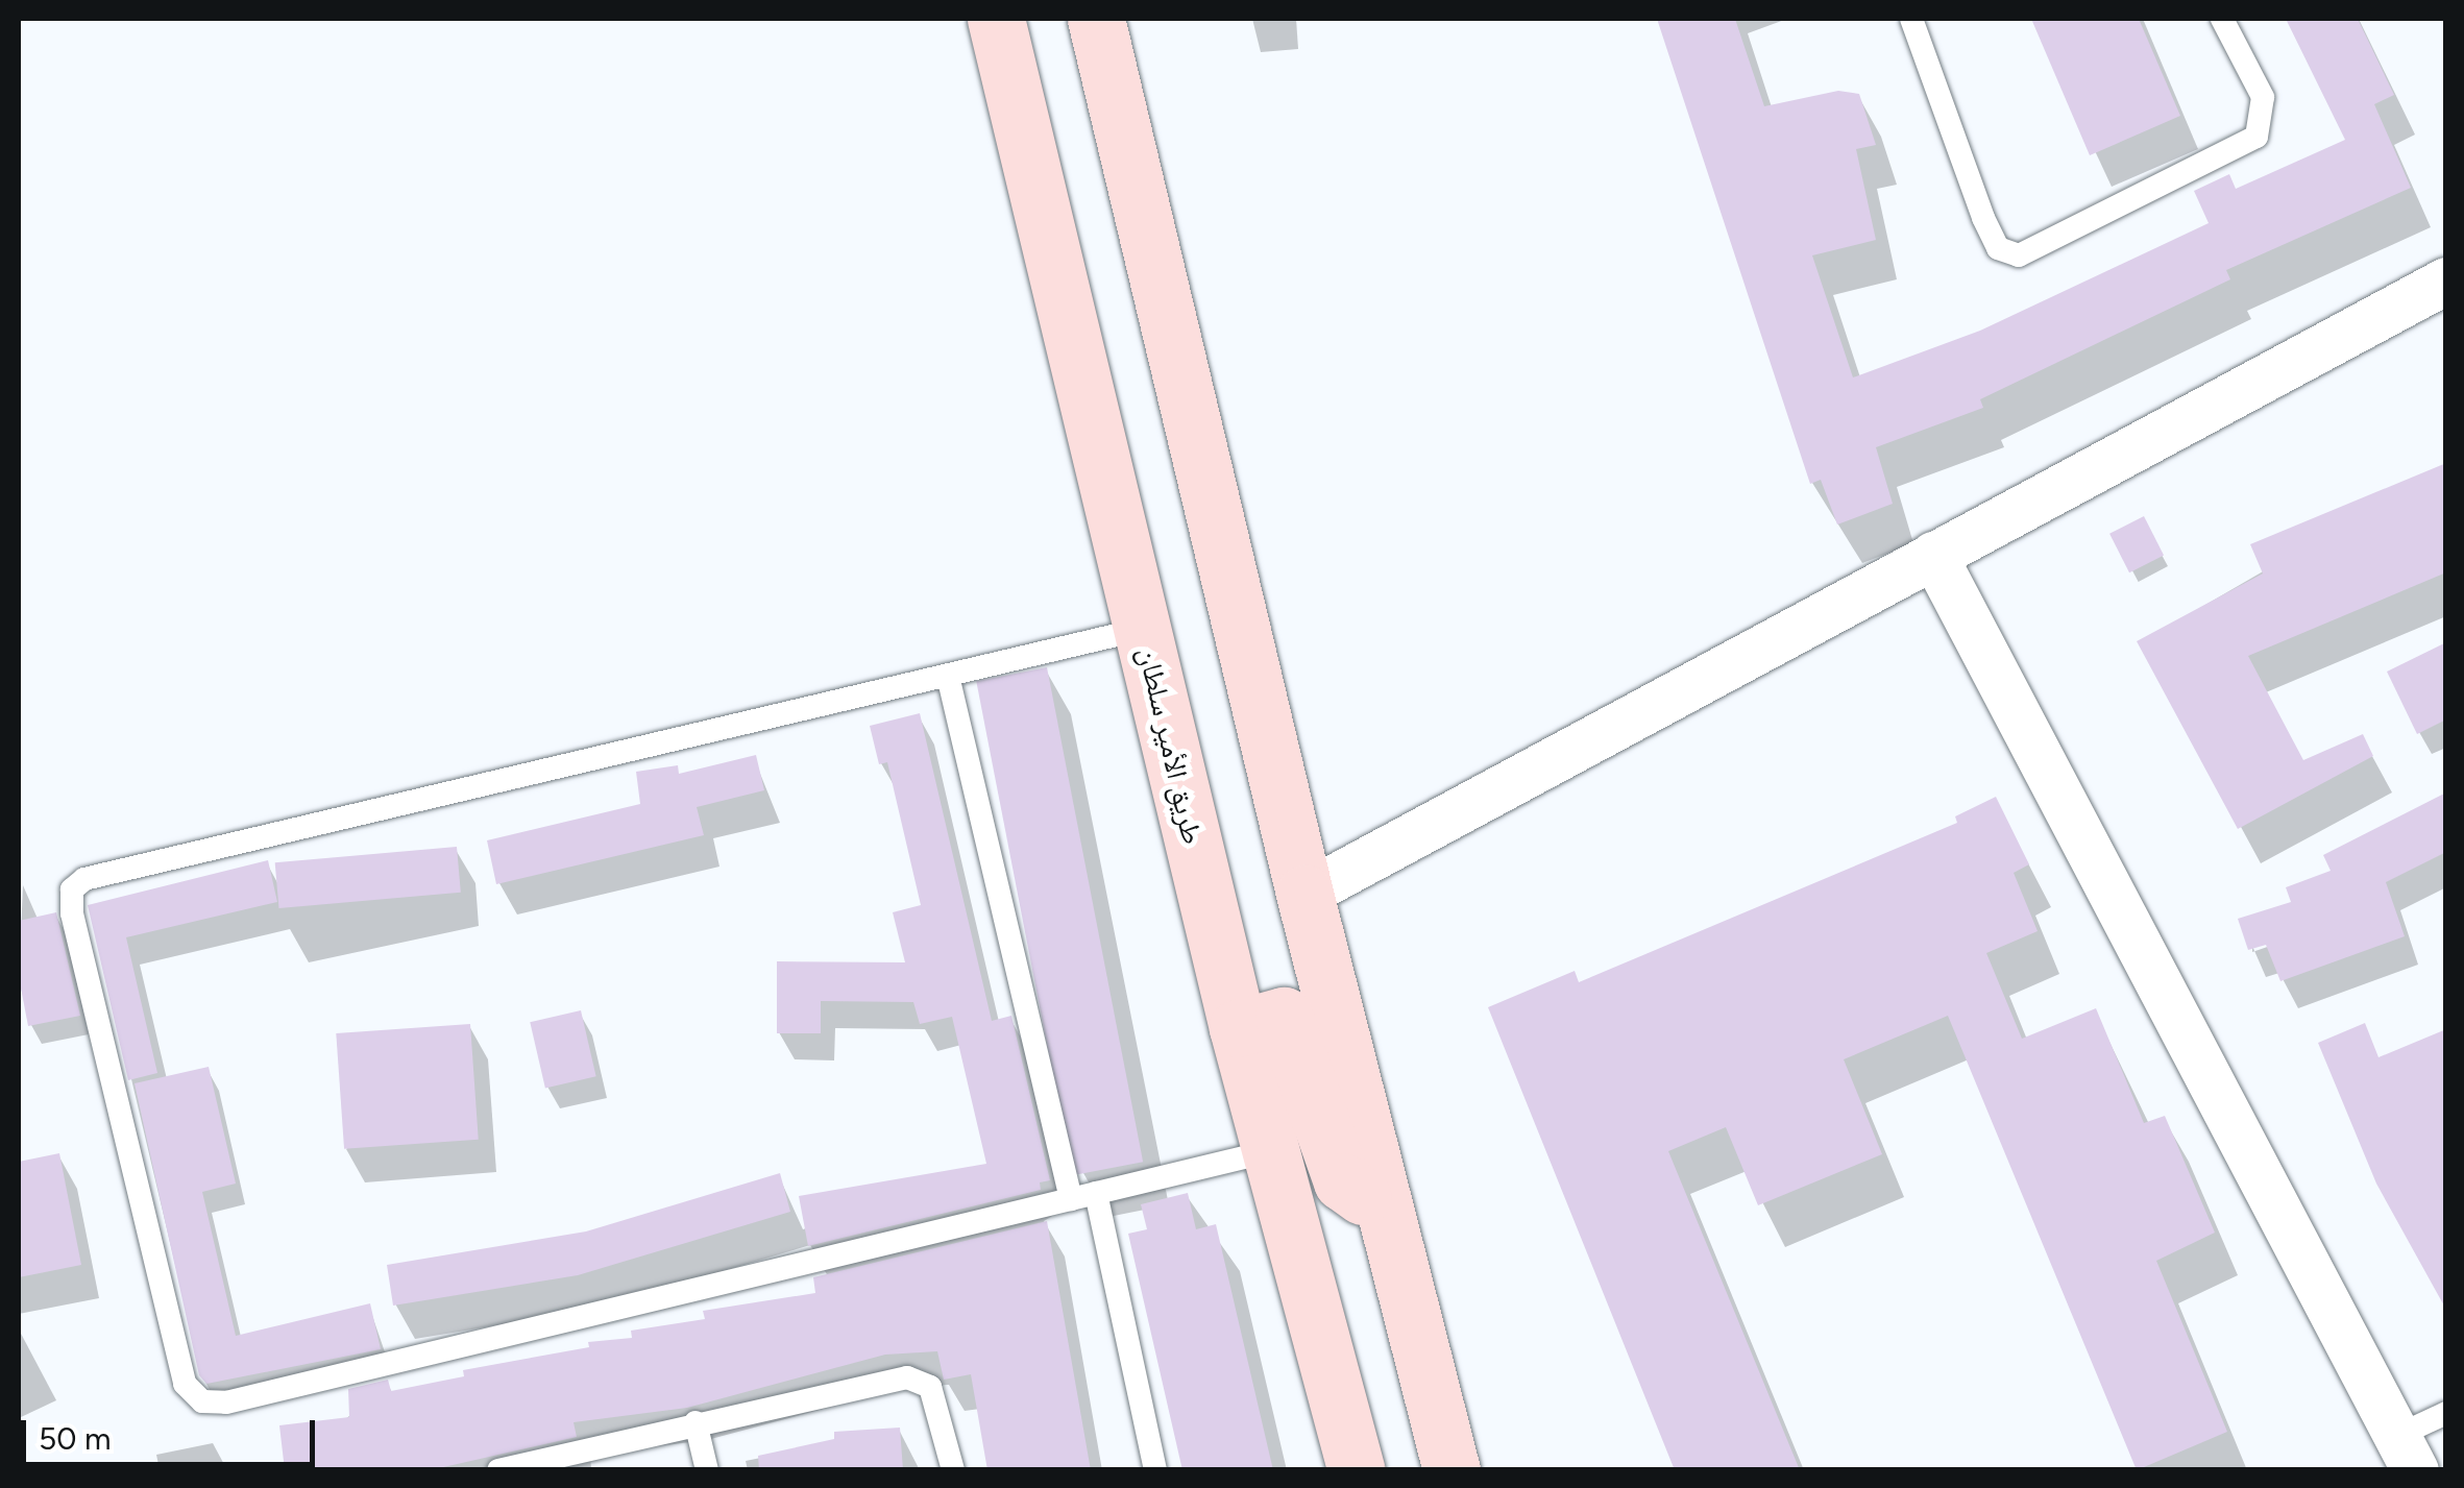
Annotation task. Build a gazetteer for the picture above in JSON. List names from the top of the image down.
{
  "streets": {
    "main road": ["طريق الأمير سلطان"]
  },
  "scale_bar": "50 m"
}
